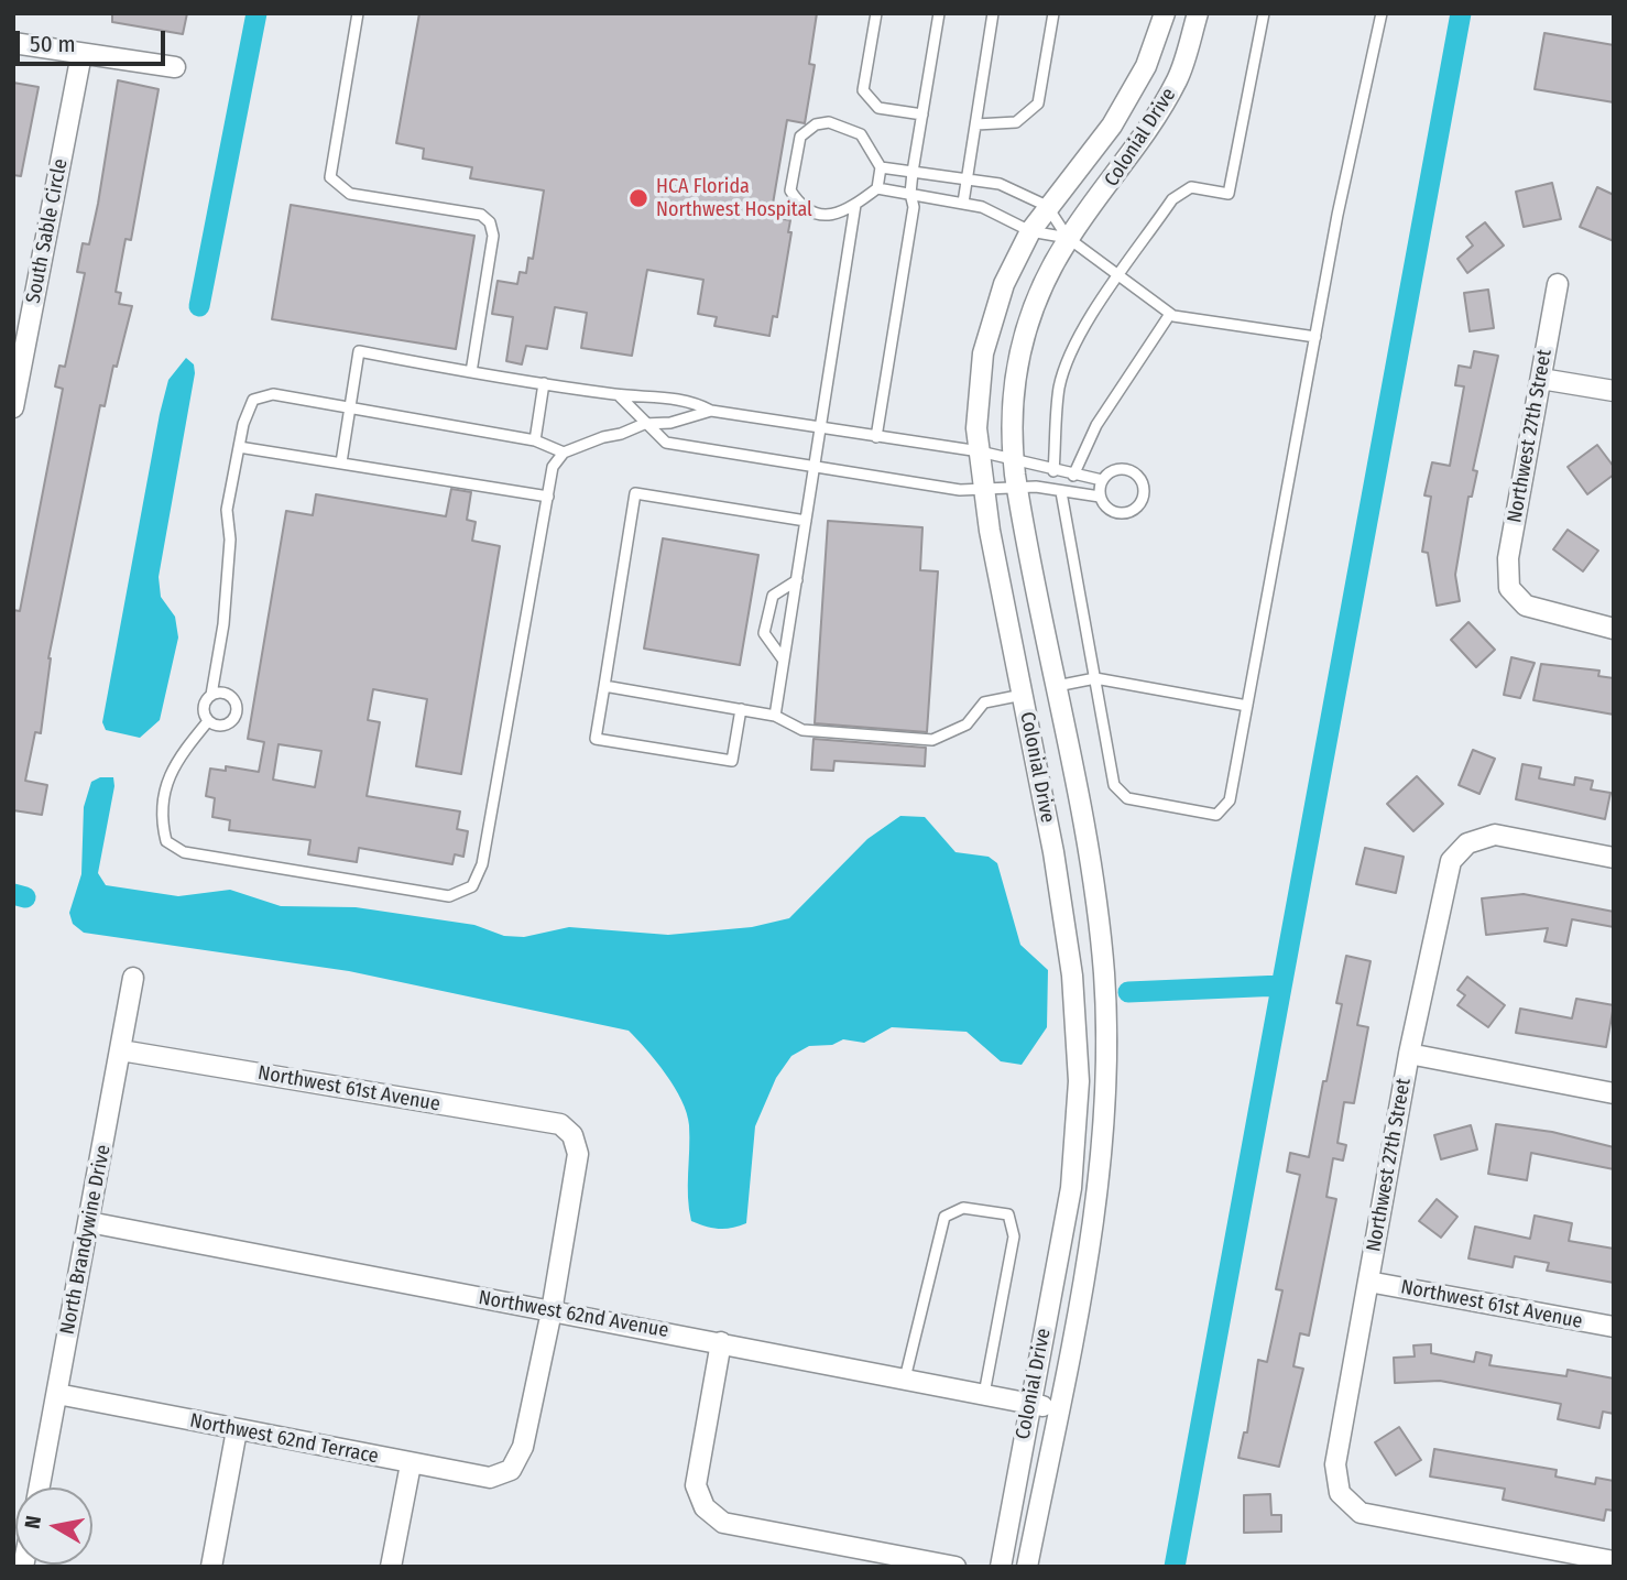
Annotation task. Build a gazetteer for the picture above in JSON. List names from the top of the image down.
{
  "streets": {
    "street": [
      "Colonial Drive",
      "South Sable Circle",
      "Northwest 27th Street",
      "Northwest 61st Avenue",
      "North Brandywine Drive",
      "Northwest 62nd Avenue",
      "Northwest 62nd Terrace"
    ]
  },
  "crossings": [
    ["Colonial Drive", "Northwest 62nd Avenue"],
    ["Northwest 27th Street", "Northwest 61st Avenue"],
    ["Northwest 61st Avenue", "North Brandywine Drive"],
    ["Northwest 61st Avenue", "Northwest 62nd Avenue"],
    ["Northwest 61st Avenue", "Northwest 62nd Terrace"],
    ["North Brandywine Drive", "Northwest 62nd Avenue"],
    ["North Brandywine Drive", "Northwest 62nd Terrace"],
    ["Northwest 62nd Avenue", "Northwest 62nd Terrace"]
  ],
  "places": ["HCA Florida Northwest Hospital"],
  "scale_bar": "50 m",
  "north": "left"
}
